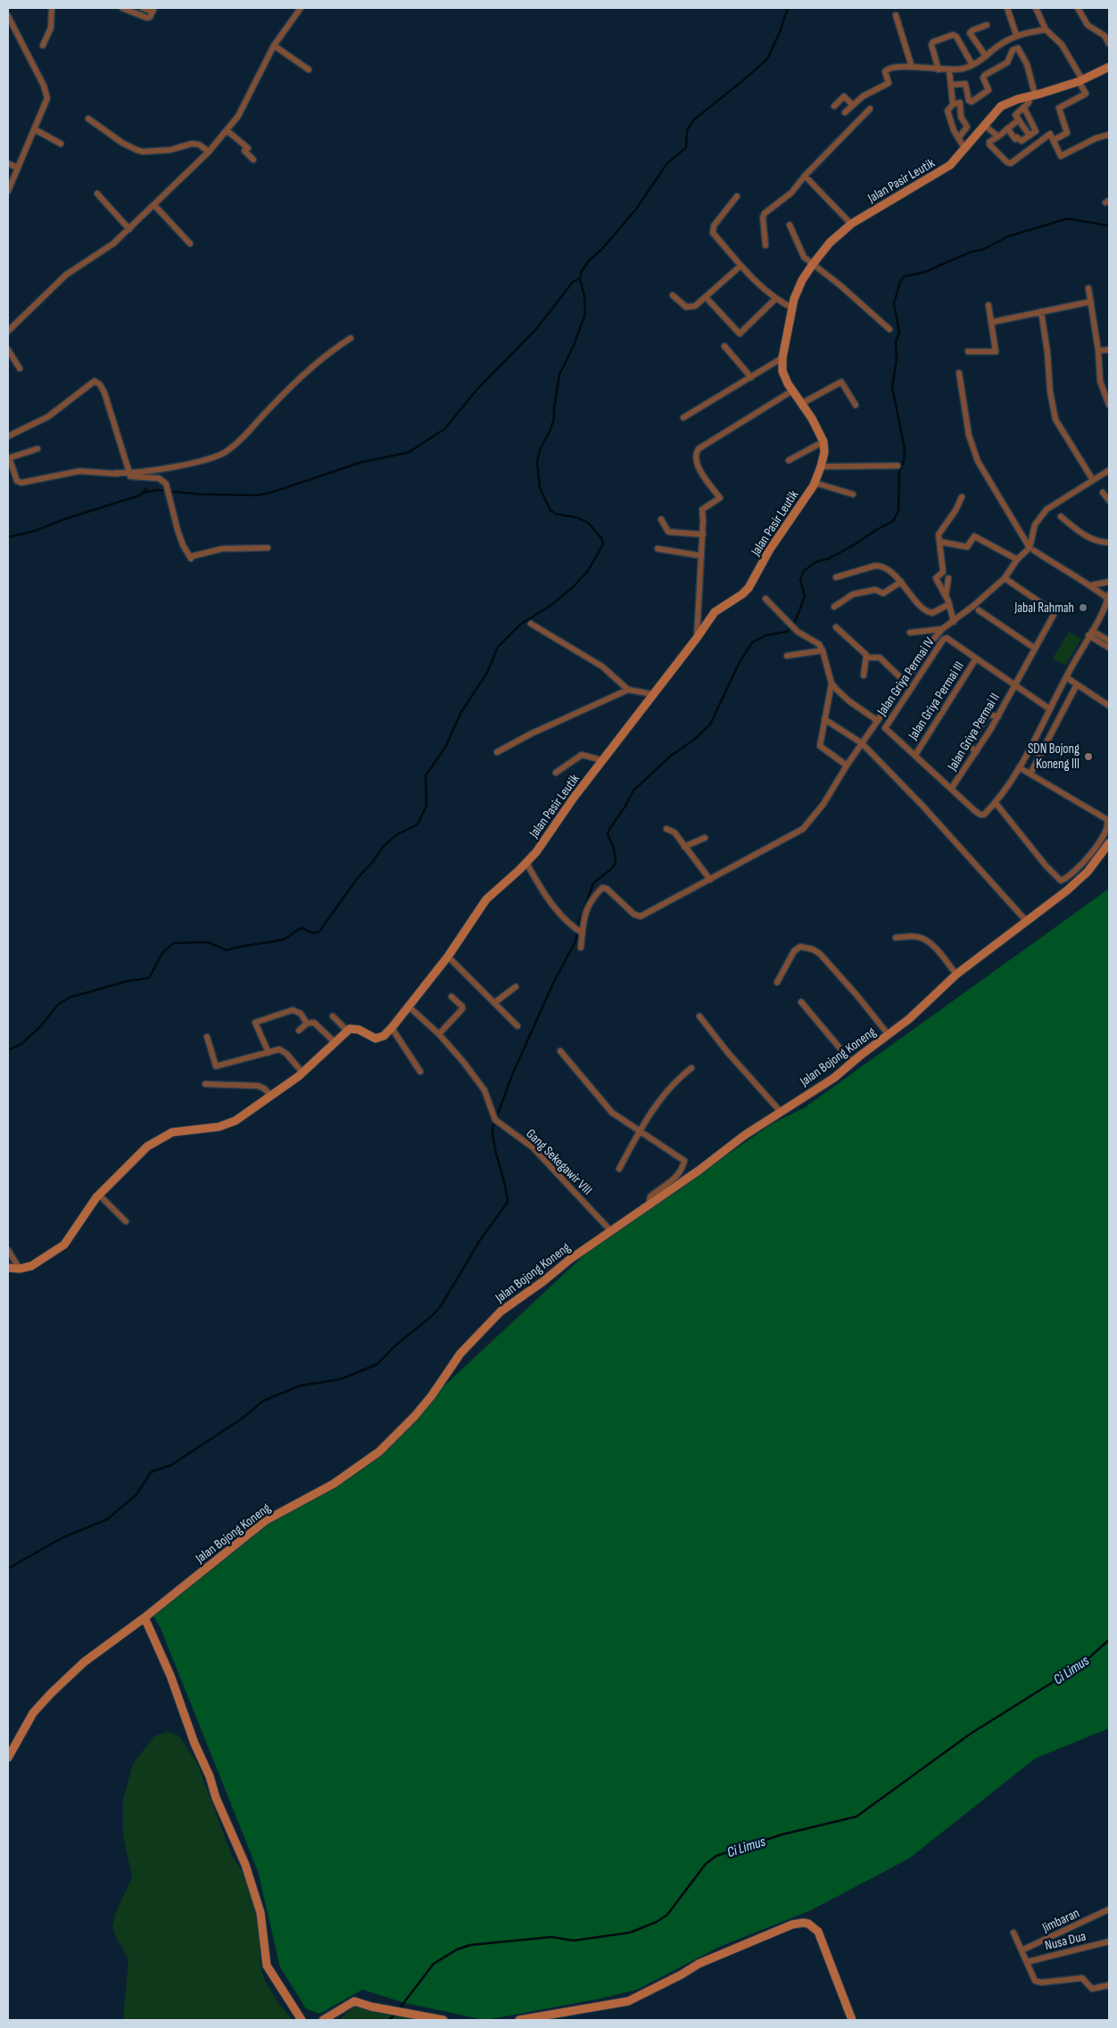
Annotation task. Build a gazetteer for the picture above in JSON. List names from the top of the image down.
{
  "streets": {
    "street": [
      "Jalan Pasir Leutik",
      "Jalan Griya Permai IV",
      "Jalan Griya Permai III",
      "Jalan Griya Permai II",
      "Jalan Bojong Koneng",
      "Gang Sekegawir VIII",
      "Jimbaran",
      "Nusa Dua"
    ]
  },
  "crossings": [
    ["Jalan Pasir Leutik", "Gang Sekegawir VIII"],
    ["Jalan Griya Permai IV", "Jalan Griya Permai III"],
    ["Jalan Bojong Koneng", "Gang Sekegawir VIII"]
  ],
  "water": ["Ci Limus"],
  "places": ["Jabal Rahmah", "SDN Bojong Koneng III"]
}
